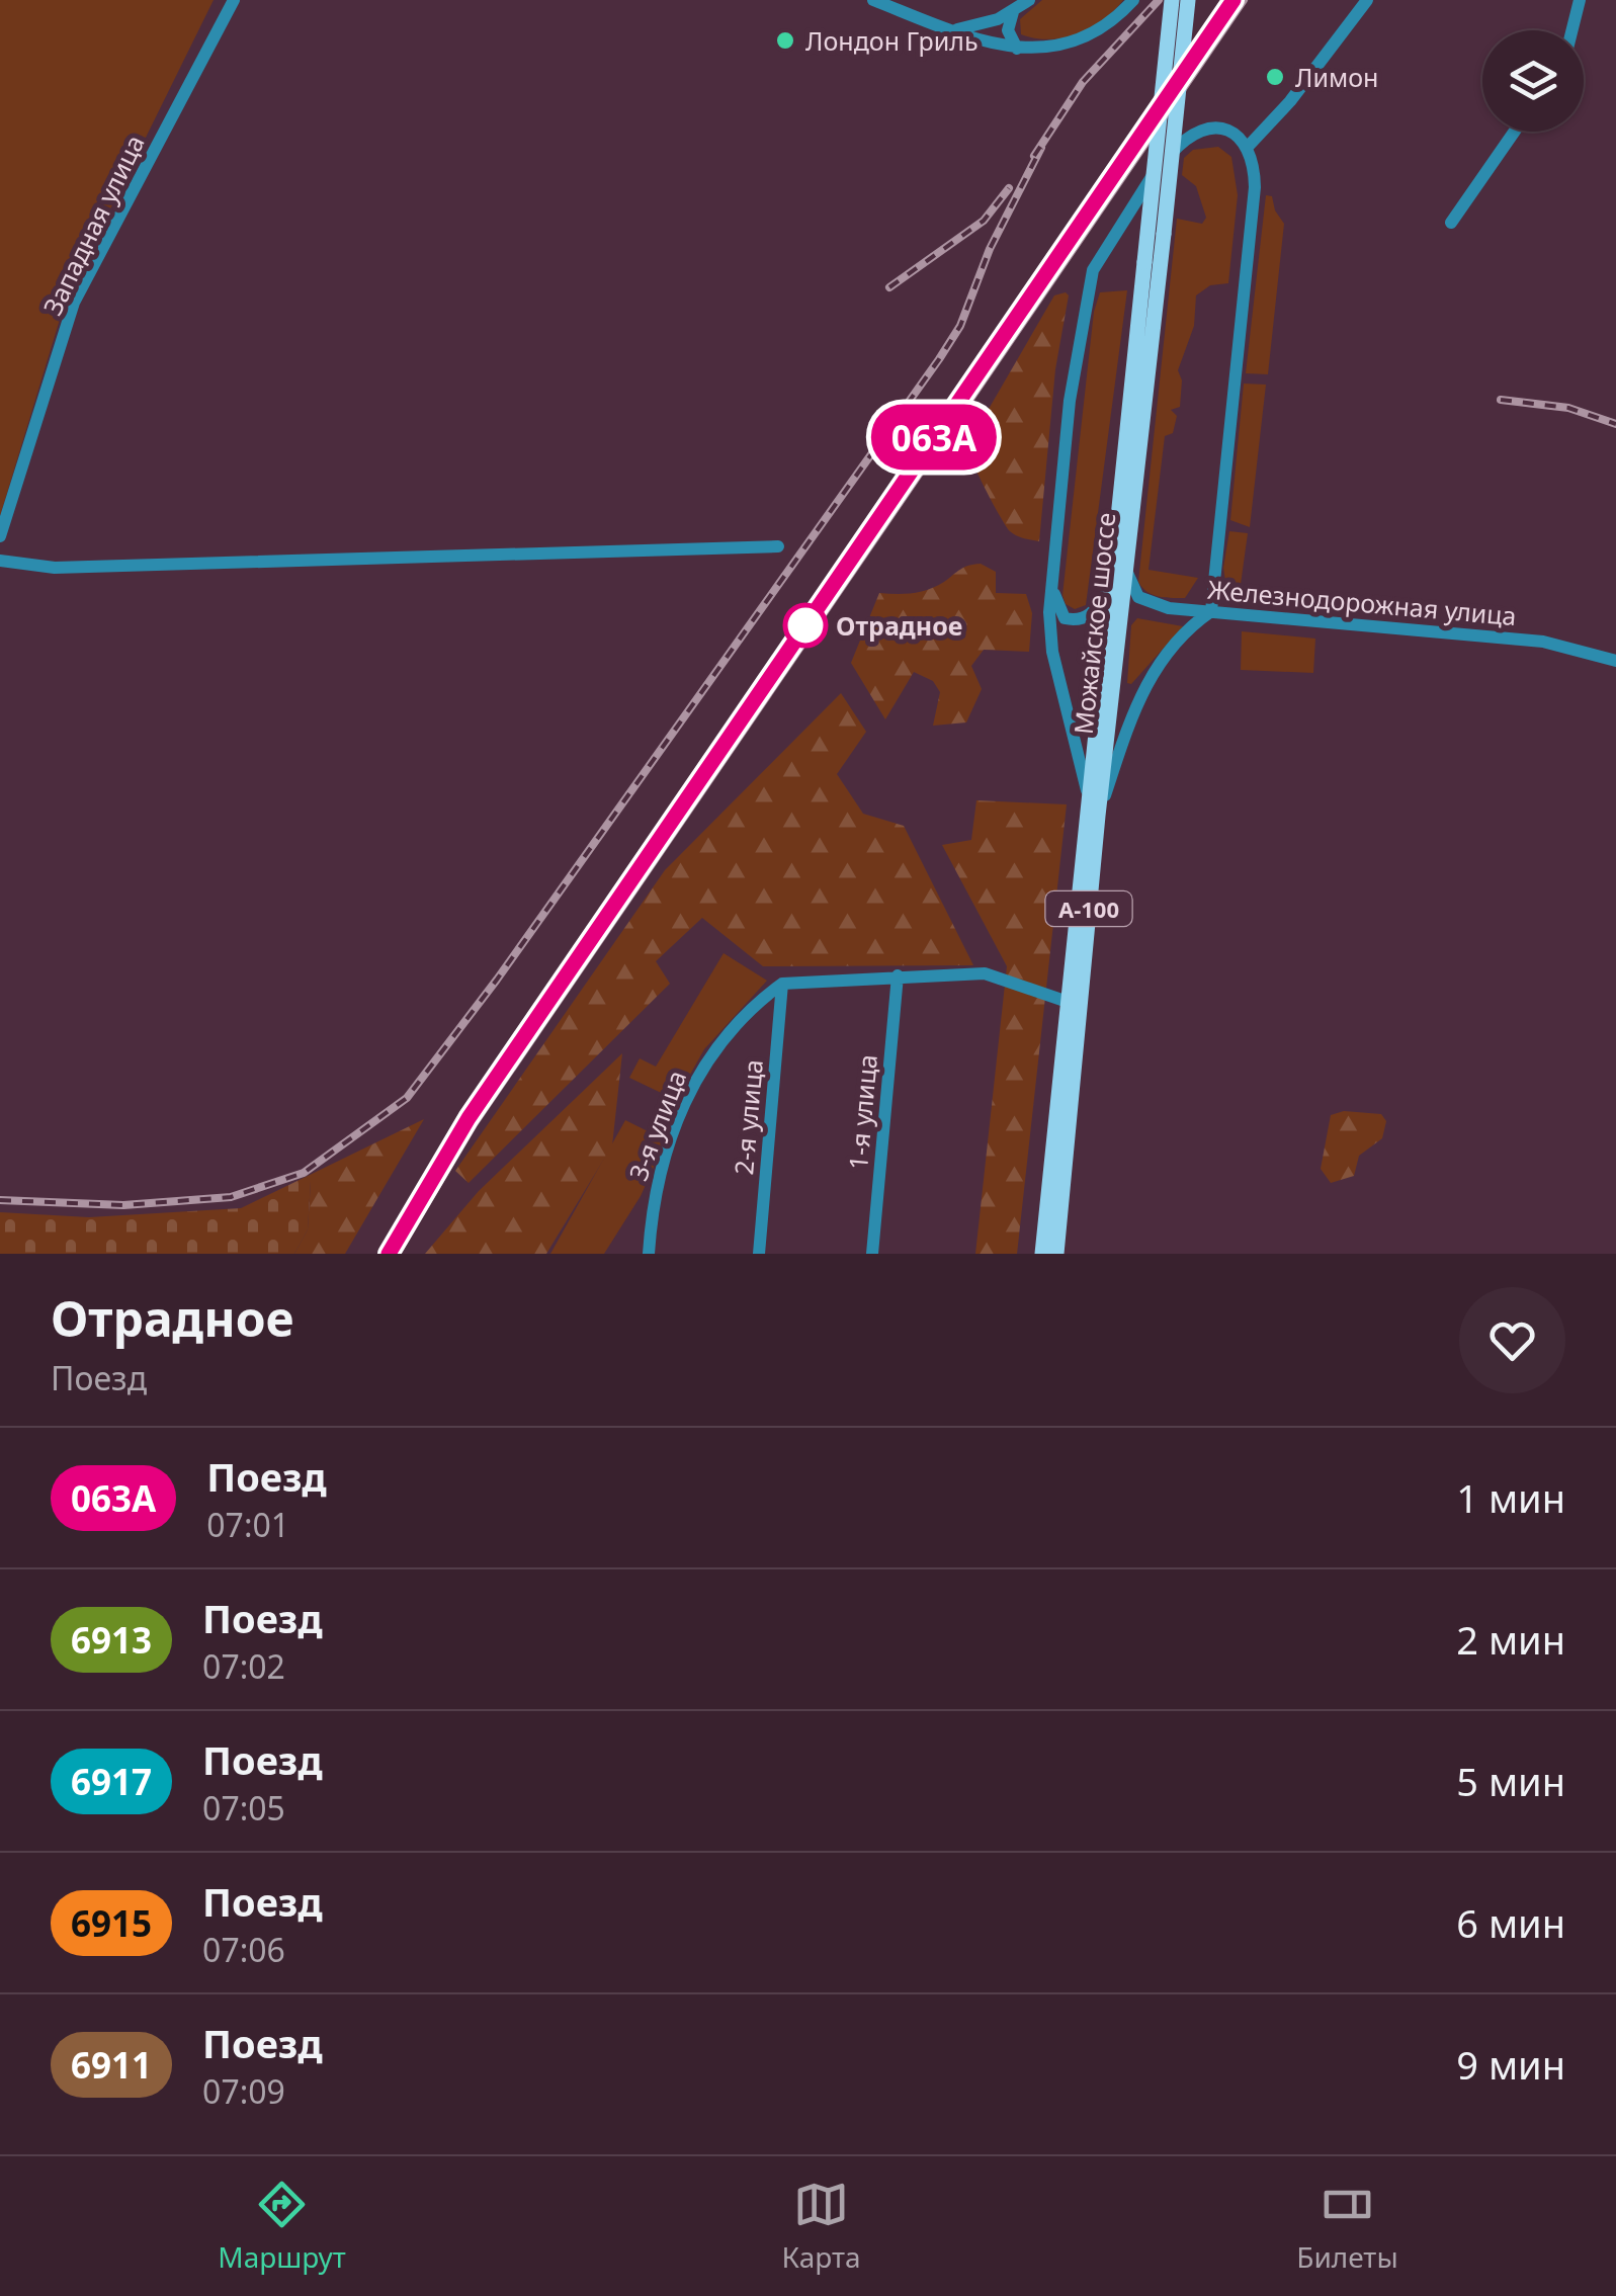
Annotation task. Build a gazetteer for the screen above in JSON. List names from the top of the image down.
{
  "streets": {
    "main road": ["Можайское шоссе", "А-100"],
    "street": [
      "Западная улица",
      "Железнодорожная улица",
      "1-я улица",
      "2-я улица",
      "3-я улица"
    ]
  },
  "crossings": [
    ["Железнодорожная улица", "Можайское шоссе"],
    ["2-я улица", "3-я улица"]
  ],
  "places": ["Лондон Гриль", "Лимон", "Отрадное"],
  "page": {
    "on_map": "063А",
    "heading": ["Отрадное", "Поезд"],
    "list": [
      {
        "mark": "063А",
        "name": "Поезд",
        "note": "07:01",
        "value": "1 мин"
      },
      {
        "mark": "6913",
        "name": "Поезд",
        "note": "07:02",
        "value": "2 мин"
      },
      {
        "mark": "6917",
        "name": "Поезд",
        "note": "07:05",
        "value": "5 мин"
      },
      {
        "mark": "6915",
        "name": "Поезд",
        "note": "07:06",
        "value": "6 мин"
      },
      {
        "mark": "6911",
        "name": "Поезд",
        "note": "07:09",
        "value": "9 мин"
      }
    ],
    "tabs": ["Маршрут", "Карта", "Билеты"]
  }
}
